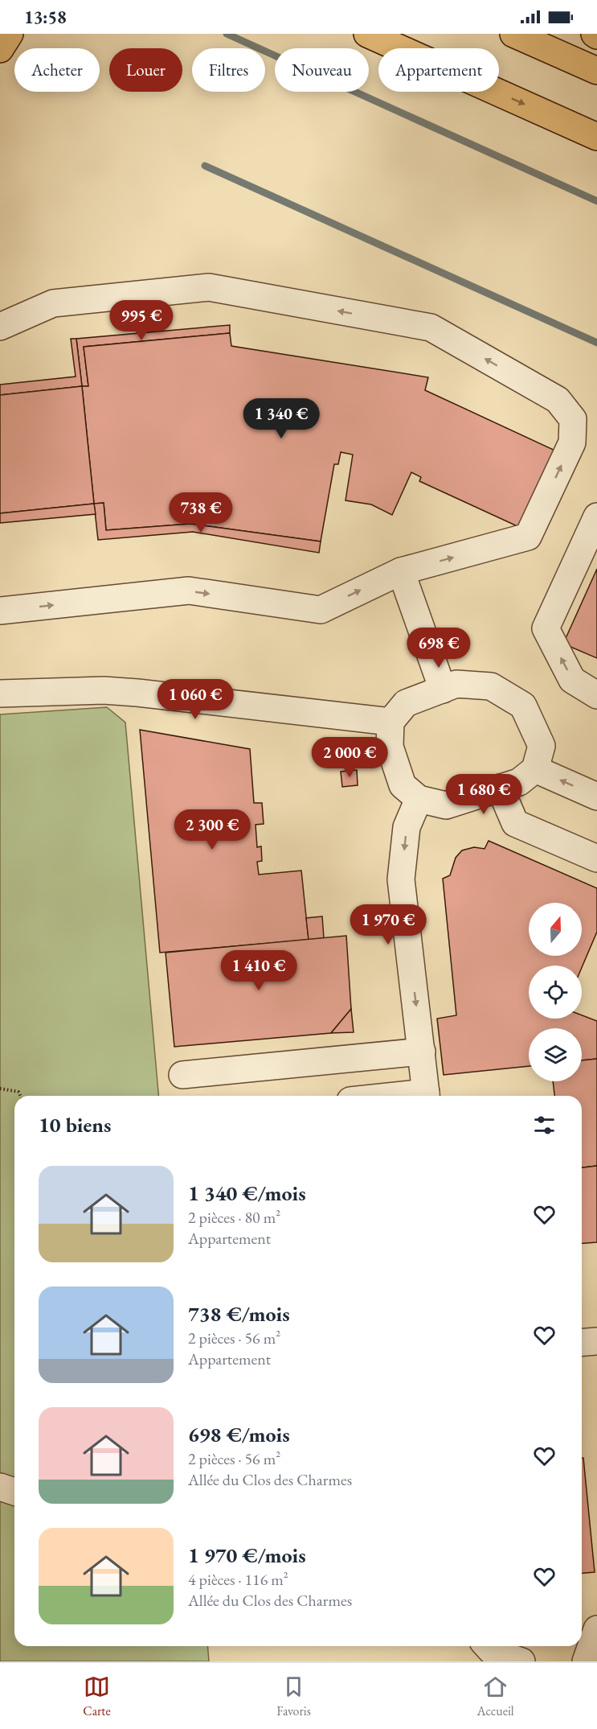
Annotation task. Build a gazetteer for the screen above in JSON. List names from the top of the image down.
{
  "north": "top",
  "page": {
    "status": "13:58",
    "chip": [
      "Acheter",
      "Louer",
      "Filtres",
      "Nouveau",
      "Appartement"
    ],
    "price": [
      "995 €",
      "1 340 €",
      "738 €",
      "698 €",
      "1 060 €",
      "2 000 €",
      "1 680 €",
      "2 300 €",
      "1 970 €",
      "1 410 €"
    ],
    "heading": "10 biens",
    "list": [
      {
        "name": "1 340 €/mois",
        "note": "2 pièces · 80 m² · Appartement"
      },
      {
        "name": "738 €/mois",
        "note": "2 pièces · 56 m² · Appartement"
      },
      {
        "name": "698 €/mois",
        "note": "2 pièces · 56 m² · Allée du Clos des Charmes"
      },
      {
        "name": "1 970 €/mois",
        "note": "4 pièces · 116 m² · Allée du Clos des Charmes"
      }
    ],
    "tabs": ["Carte", "Favoris", "Accueil"]
  }
}
